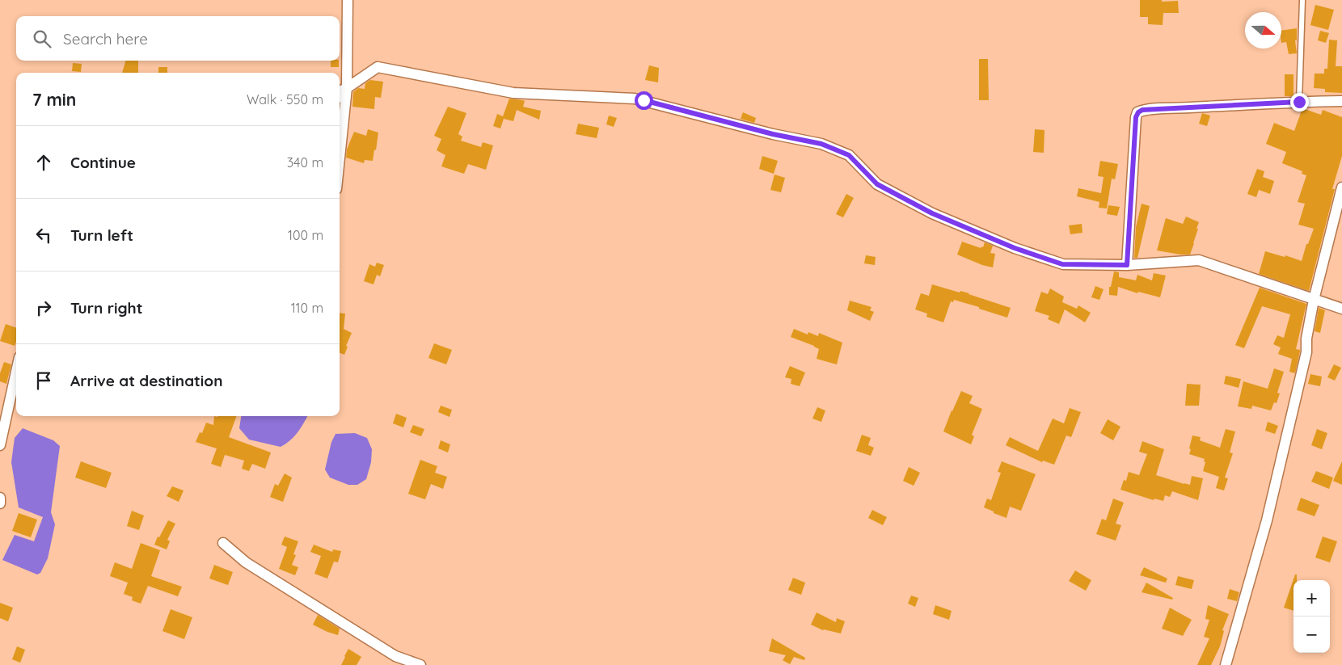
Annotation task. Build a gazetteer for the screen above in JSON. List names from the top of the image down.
{
  "north": "right",
  "page": {
    "search": "Search here",
    "heading": ["7 min", "Walk · 550 m"],
    "list": [
      ["Continue", "340 m"],
      ["Turn left", "100 m"],
      ["Turn right", "110 m"],
      "Arrive at destination"
    ],
    "map_buttons": ["+", "−"]
  }
}
